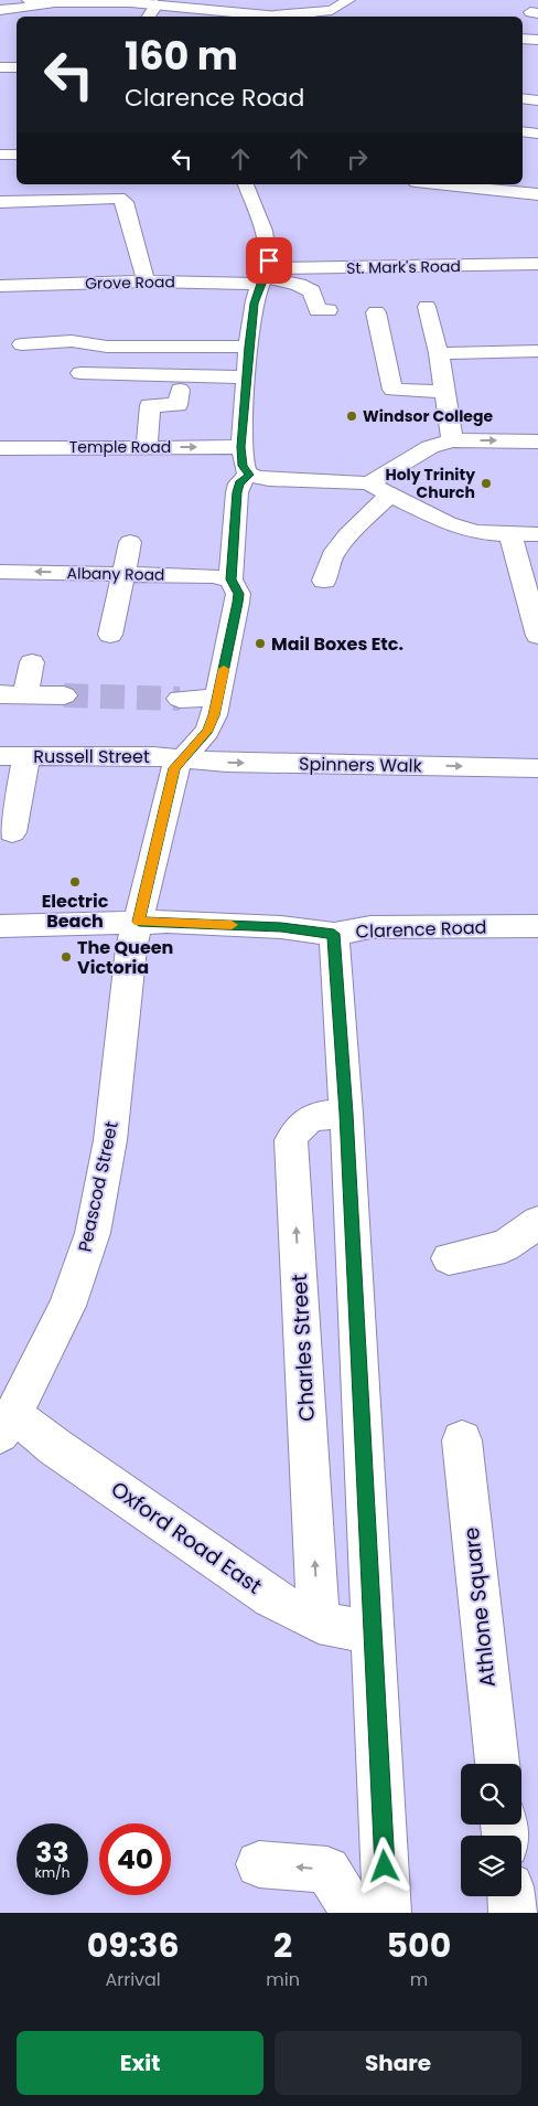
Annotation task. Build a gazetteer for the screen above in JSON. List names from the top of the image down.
{
  "streets": {
    "street": [
      "St. Mark's Road",
      "Grove Road",
      "Temple Road",
      "Albany Road",
      "Russell Street",
      "Spinners Walk",
      "Clarence Road",
      "Peascod Street",
      "Charles Street",
      "Oxford Road East",
      "Athlone Square"
    ]
  },
  "crossings": [
    ["St. Mark's Road", "Grove Road"],
    ["Albany Road", "Peascod Street"],
    ["Russell Street", "Spinners Walk"],
    ["Russell Street", "Peascod Street"],
    ["Spinners Walk", "Peascod Street"],
    ["Clarence Road", "Peascod Street"],
    ["Peascod Street", "Oxford Road East"],
    ["Charles Street", "Oxford Road East"]
  ],
  "places": [
    "Windsor College",
    "Holy Trinity Church",
    "Mail Boxes Etc.",
    "Electric Beach",
    "The Queen Victoria"
  ],
  "page": {
    "turn": ["160 m", "Clarence Road"],
    "speed": "33 km/h",
    "limit": "40",
    "eta": [
      "09:36",
      "Arrival",
      "2",
      "min",
      "500",
      "m"
    ],
    "buttons": ["Exit", "Share"]
  }
}
